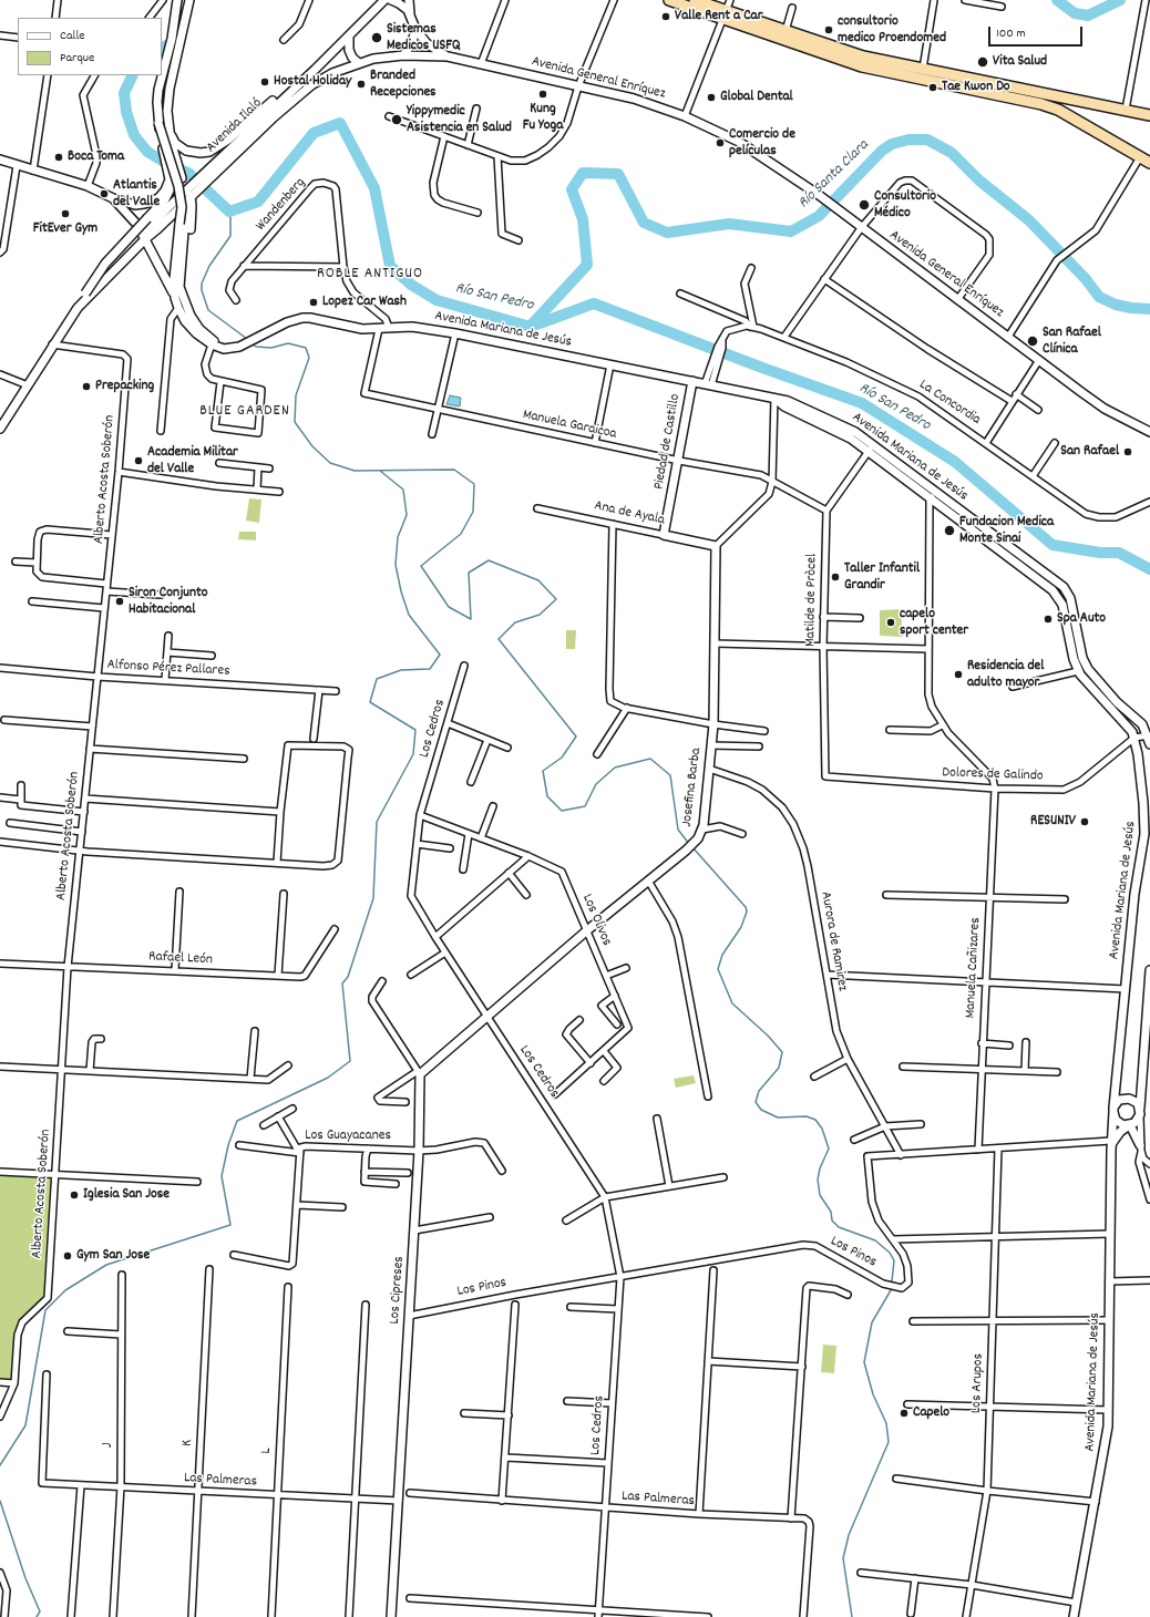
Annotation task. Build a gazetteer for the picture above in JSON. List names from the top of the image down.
{
  "streets": {
    "street": [
      "Avenida General Enríquez",
      "Avenida Ilaló",
      "Wandenberg",
      "Avenida Mariana de Jesús",
      "La Concordia",
      "Manuela Garaicoa",
      "Piedad de Castillo",
      "Alberto Acosta Soberón",
      "Ana de Ayala",
      "Matilde de Pròcel",
      "Alfonso Pérez Pallares",
      "Los Cedros",
      "Dolores de Galindo",
      "Josefina Barba",
      "Los Olivos",
      "Aurora de Ramirez",
      "Rafael León",
      "Manuela Cañizares",
      "Los Guayacanes",
      "Los Pinos",
      "Los Cipreses",
      "Los Arupos",
      "K",
      "J",
      "L",
      "Las Palmeras"
    ]
  },
  "crossings": [
    ["Avenida General Enríquez", "Avenida Ilaló"],
    ["Avenida Ilaló", "Alberto Acosta Soberón"],
    ["Wandenberg", "Avenida Mariana de Jesús"],
    ["Avenida Mariana de Jesús", "La Concordia"],
    ["Avenida Mariana de Jesús", "Manuela Garaicoa"],
    ["Avenida Mariana de Jesús", "Piedad de Castillo"],
    ["Avenida Mariana de Jesús", "Dolores de Galindo"],
    ["Avenida Mariana de Jesús", "Los Pinos"],
    ["Manuela Garaicoa", "Piedad de Castillo"],
    ["Manuela Garaicoa", "Matilde de Pròcel"],
    ["Piedad de Castillo", "Ana de Ayala"],
    ["Alberto Acosta Soberón", "Alfonso Pérez Pallares"],
    ["Alberto Acosta Soberón", "Rafael León"],
    ["Ana de Ayala", "Josefina Barba"],
    ["Matilde de Pròcel", "Dolores de Galindo"],
    ["Los Cedros", "Josefina Barba"],
    ["Los Cedros", "Los Olivos"],
    ["Los Cedros", "Los Pinos"],
    ["Los Cedros", "Las Palmeras"],
    ["Dolores de Galindo", "Manuela Cañizares"],
    ["Josefina Barba", "Los Olivos"],
    ["Josefina Barba", "Aurora de Ramirez"],
    ["Josefina Barba", "Los Cipreses"],
    ["Aurora de Ramirez", "Los Pinos"],
    ["Manuela Cañizares", "Los Pinos"],
    ["Los Guayacanes", "Los Cipreses"],
    ["Los Pinos", "Los Cipreses"],
    ["Los Pinos", "Los Arupos"],
    ["Los Cipreses", "Las Palmeras"],
    ["K", "Las Palmeras"],
    ["J", "Las Palmeras"],
    ["L", "Las Palmeras"]
  ],
  "districts": ["ROBLE ANTIGUO", "BLUE GARDEN"],
  "water": ["Río Santa Clara", "Río San Pedro"],
  "places": [
    "Valle Rent a Car",
    "consultorio medico Proendomed",
    "Sistemas Medicos USFQ",
    "Vita Salud",
    "Hostal Holiday",
    "Branded Recepciones",
    "Tae Kwon Do",
    "Kung Fu Yoga",
    "Global Dental",
    "Yippymedic Asistencia en Salud",
    "Comercio de películas",
    "Boca Toma",
    "Atlantis del Valle",
    "Consultorio Médico",
    "FitEver Gym",
    "Lopez Car Wash",
    "San Rafael Clínica",
    "Prepacking",
    "San Rafael",
    "Academia Militar del Valle",
    "Fundacion Medica Monte Sinai",
    "Taller Infantil Grandir",
    "Siron Conjunto Habitacional",
    "Spa Auto",
    "capelo sport center",
    "Residencia del adulto mayor",
    "RESUNIV",
    "Iglesia San Jose",
    "Gym San Jose",
    "Capelo"
  ],
  "legend": ["Calle", "Parque"],
  "scale_bar": "100 m"
}
